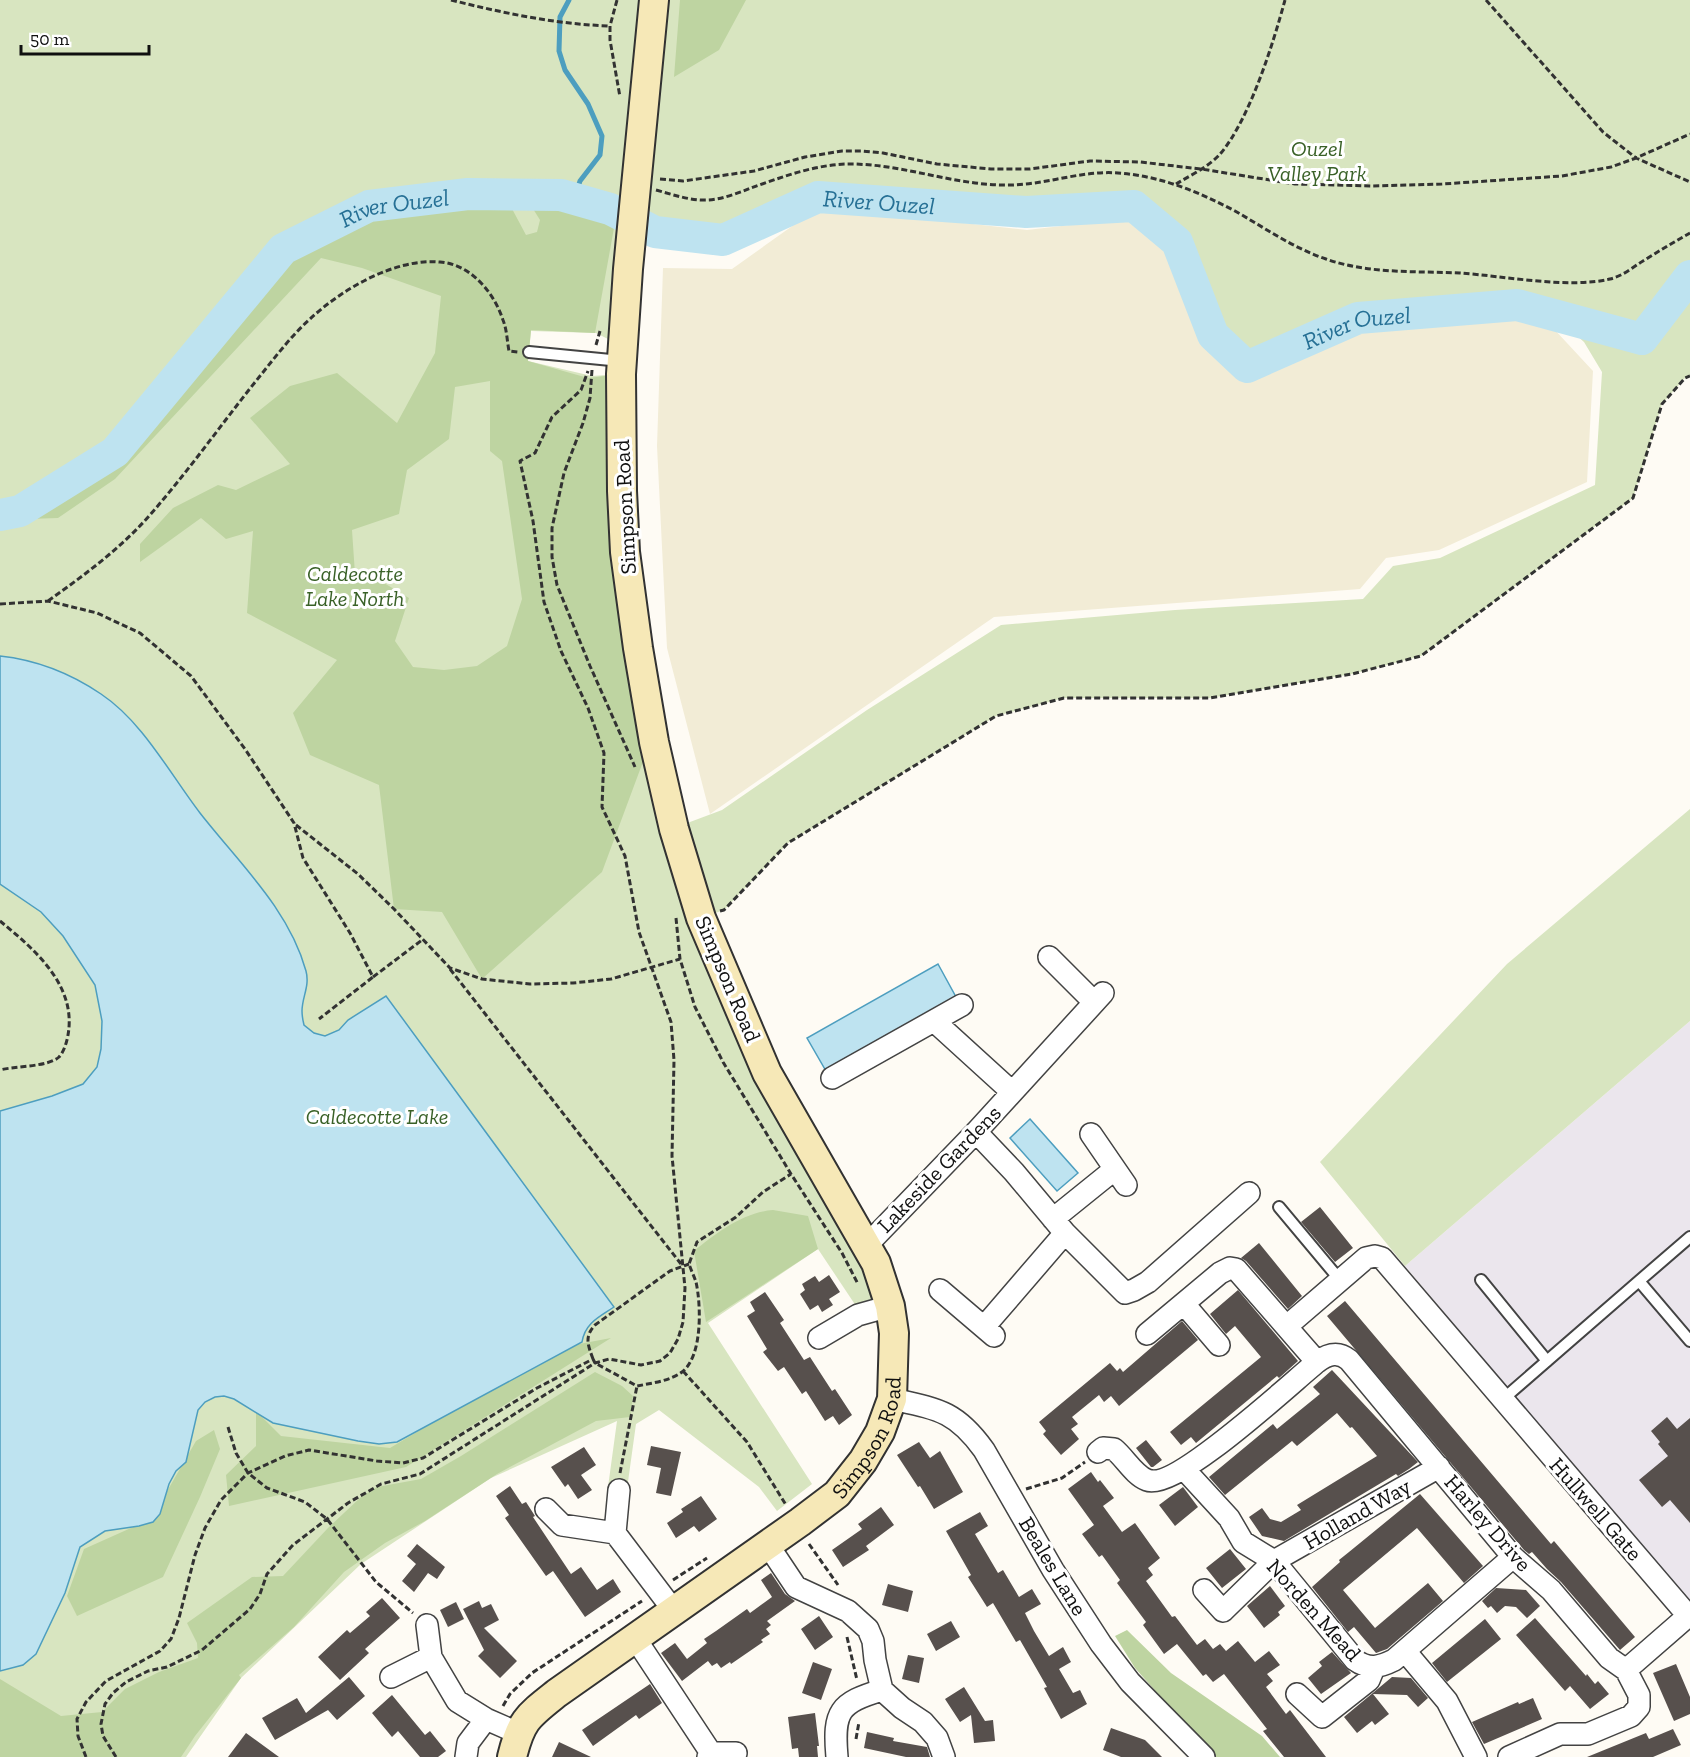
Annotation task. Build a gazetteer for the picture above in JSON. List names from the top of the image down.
{
  "streets": {
    "street": [
      "Simpson Road",
      "Lakeside Gardens",
      "Hullwell Gate",
      "Holland Way",
      "Harley Drive",
      "Beales Lane",
      "Norden Mead"
    ]
  },
  "crossings": [
    ["Simpson Road", "Lakeside Gardens"],
    ["Simpson Road", "Beales Lane"],
    ["Holland Way", "Harley Drive"],
    ["Holland Way", "Norden Mead"],
    ["Harley Drive", "Norden Mead"]
  ],
  "water": ["River Ouzel"],
  "parks": ["Ouzel Valley Park", "Caldecotte Lake North", "Caldecotte Lake"],
  "scale_bar": "50 m"
}
